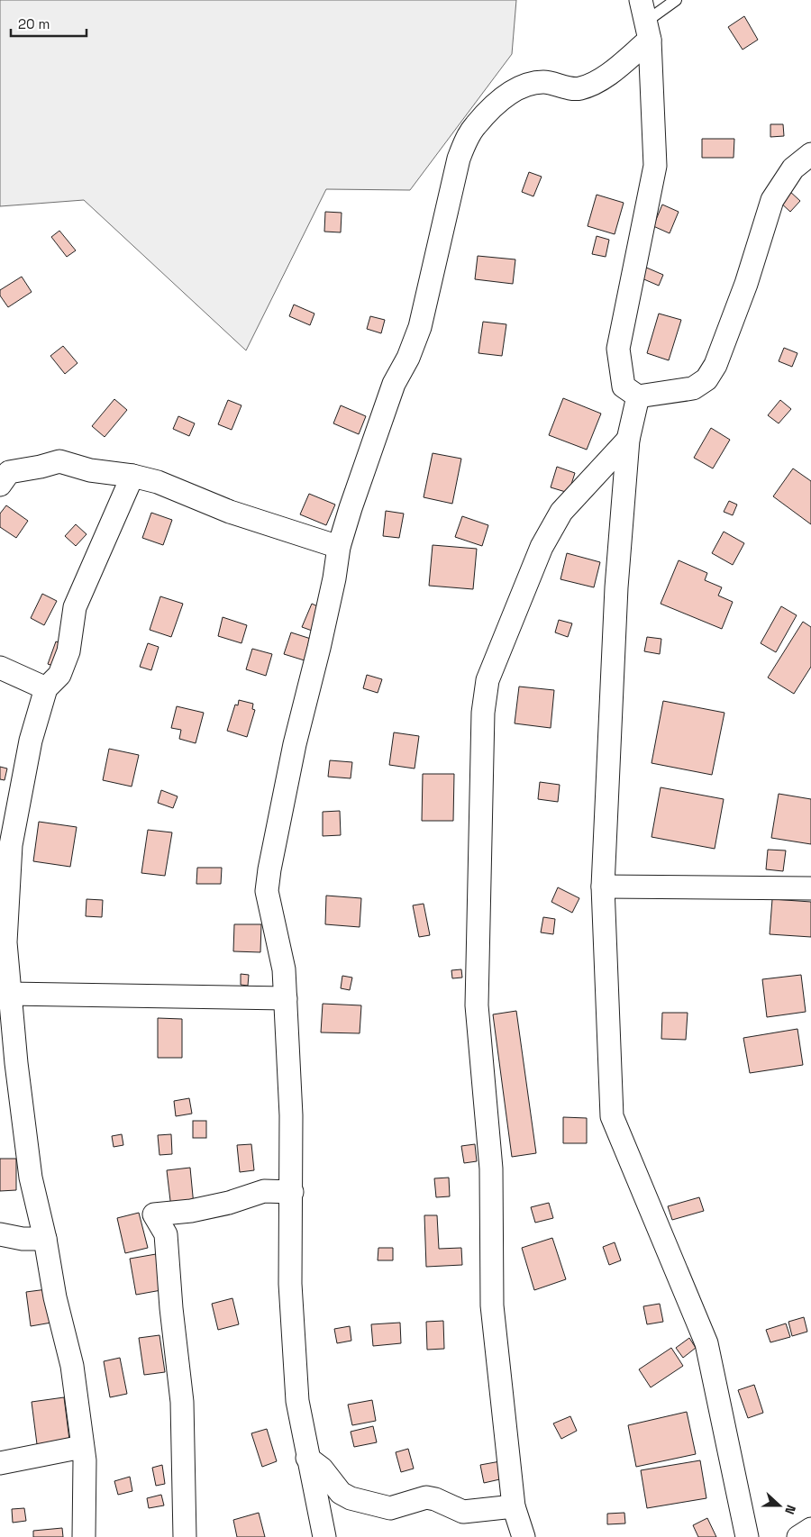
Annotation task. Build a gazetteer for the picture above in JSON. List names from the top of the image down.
{
  "scale_bar": "20 m",
  "north": "right"
}
